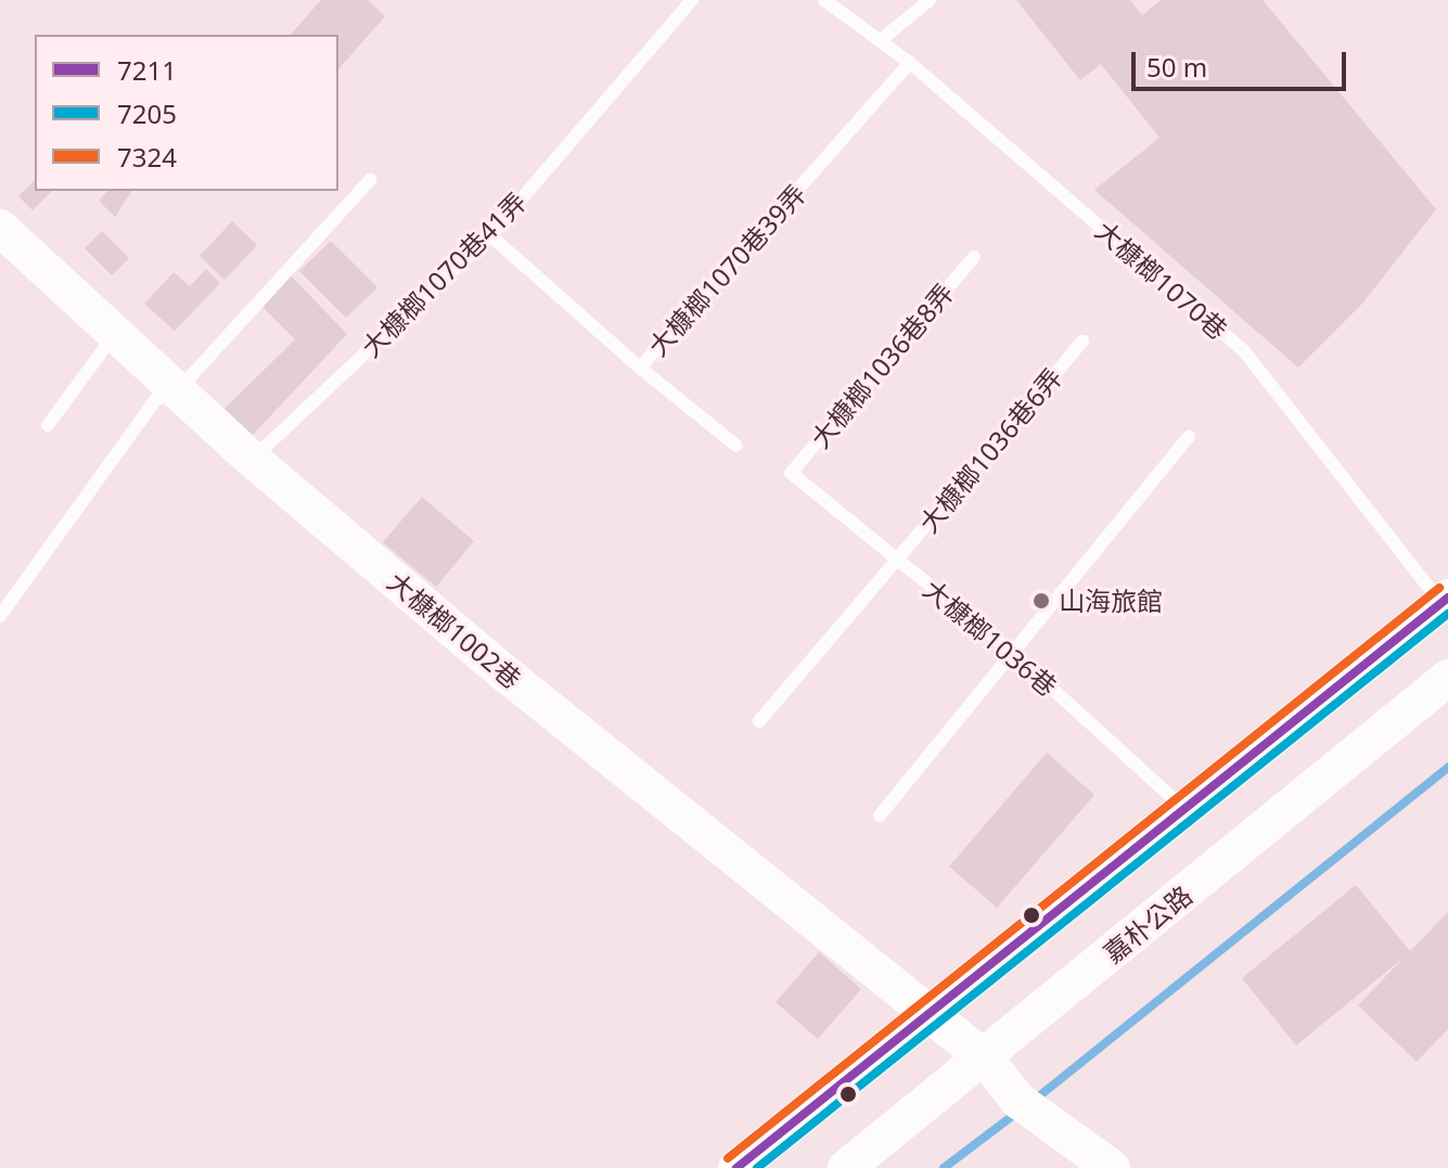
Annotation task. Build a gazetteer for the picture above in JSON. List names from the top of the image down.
{
  "streets": {
    "main road": ["大槺榔1002巷", "嘉朴公路"],
    "lane": [
      "大槺榔1070巷39弄",
      "大槺榔1070巷41弄",
      "大槺榔1070巷",
      "大槺榔1036巷8弄",
      "大槺榔1036巷6弄",
      "大槺榔1036巷"
    ]
  },
  "crossings": [
    ["大槺榔1070巷39弄", "大槺榔1070巷41弄"],
    ["大槺榔1070巷39弄", "大槺榔1070巷"],
    ["大槺榔1070巷41弄", "大槺榔1002巷"],
    ["大槺榔1036巷8弄", "大槺榔1036巷"],
    ["大槺榔1036巷6弄", "大槺榔1036巷"],
    ["大槺榔1002巷", "嘉朴公路"]
  ],
  "places": ["山海旅館"],
  "lines": ["transit line 7324", "transit line 7211", "transit line 7205"],
  "legend": ["7211", "7205", "7324"],
  "scale_bar": "50 m"
}
